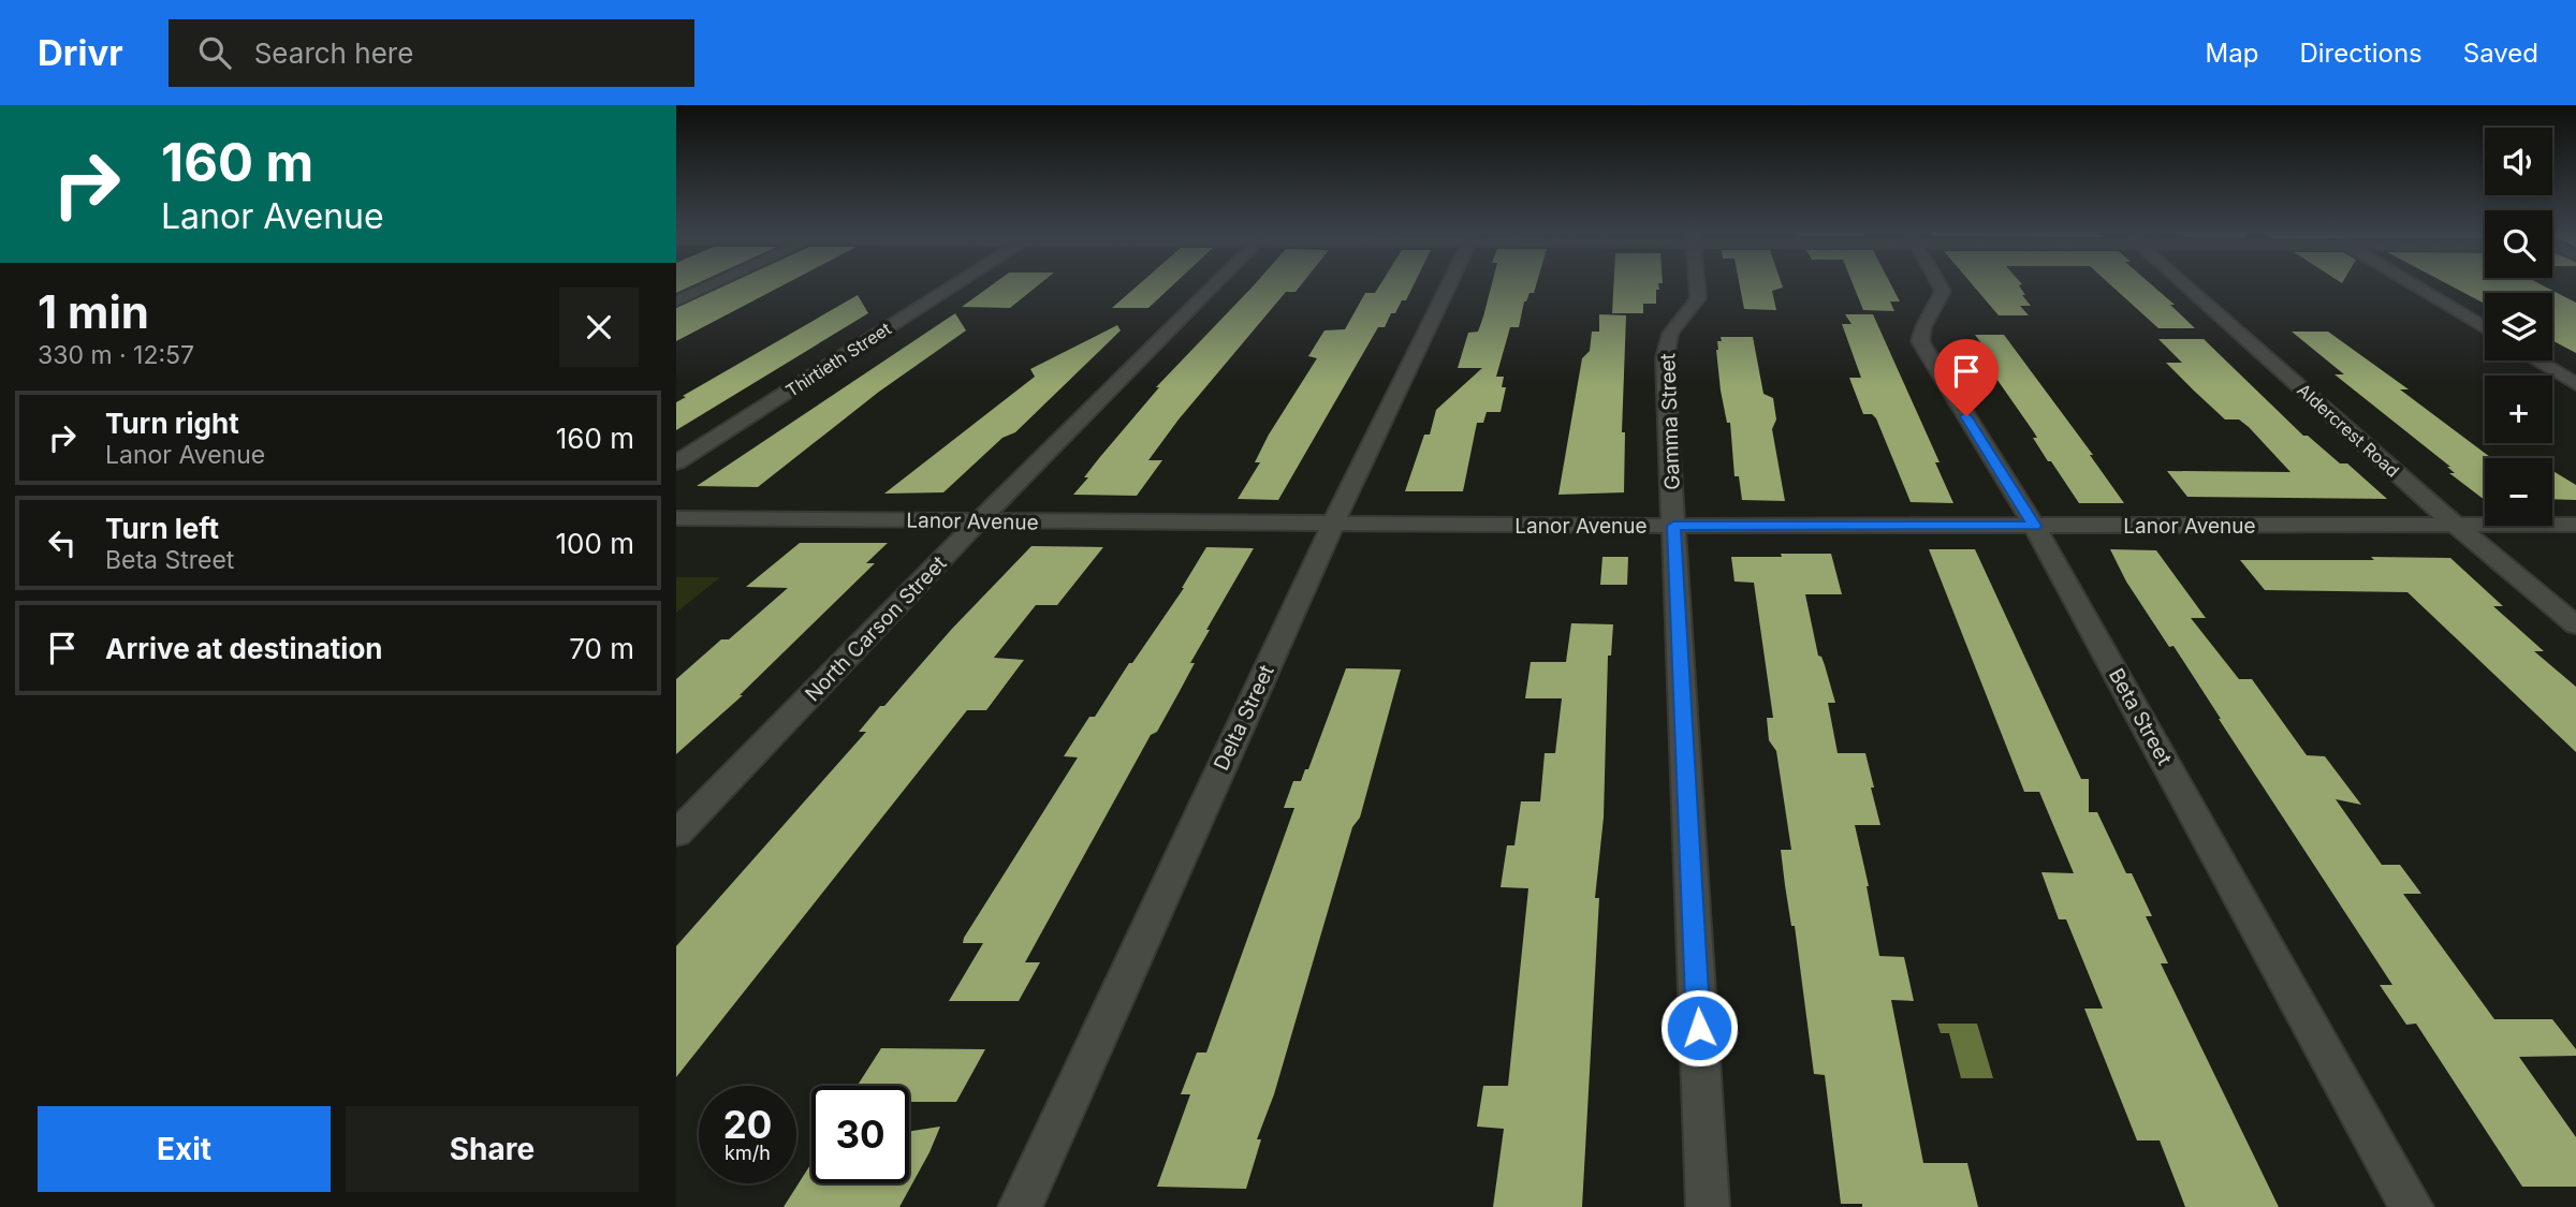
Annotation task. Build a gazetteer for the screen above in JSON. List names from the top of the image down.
{
  "streets": {
    "street": [
      "Thirtieth Street",
      "Gamma Street",
      "Aldercrest Road",
      "Lanor Avenue",
      "North Carson Street",
      "Beta Street",
      "Delta Street"
    ]
  },
  "crossings": [
    ["Gamma Street", "Lanor Avenue"],
    ["Aldercrest Road", "Lanor Avenue"],
    ["Lanor Avenue", "North Carson Street"],
    ["Lanor Avenue", "Beta Street"],
    ["Lanor Avenue", "Delta Street"]
  ],
  "page": {
    "header": "Drivr",
    "search": "Search here",
    "nav": ["Map", "Directions", "Saved"],
    "turn": ["160 m", "Lanor Avenue"],
    "map_buttons": ["+", "−"],
    "heading": ["1 min", "330 m · 12:57"],
    "list": [
      {
        "name": "Turn right",
        "note": "Lanor Avenue",
        "value": "160 m"
      },
      {
        "name": "Turn left",
        "note": "Beta Street",
        "value": "100 m"
      },
      {
        "name": "Arrive at destination",
        "value": "70 m"
      }
    ],
    "speed": "20 km/h",
    "limit": "30",
    "buttons": ["Exit", "Share"]
  }
}
